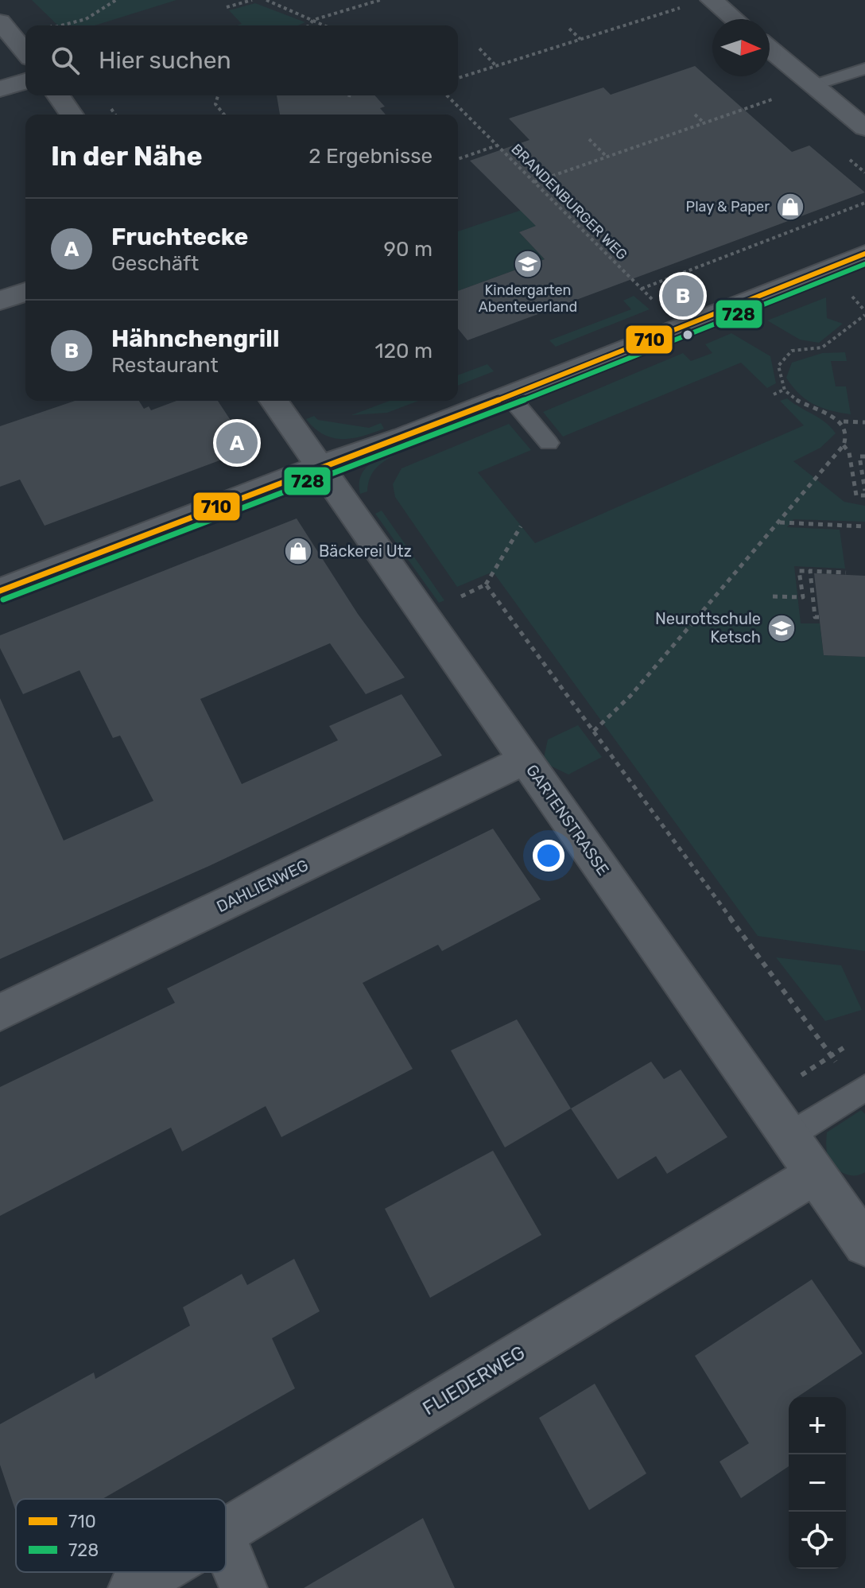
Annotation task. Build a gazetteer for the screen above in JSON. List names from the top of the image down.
{
  "streets": {
    "street": ["GARTENSTRASSE", "DAHLIENWEG", "FLIEDERWEG"],
    "path": ["BRANDENBURGER WEG"]
  },
  "crossings": [
    ["GARTENSTRASSE", "DAHLIENWEG"],
    ["GARTENSTRASSE", "FLIEDERWEG"]
  ],
  "places": {
    "shop": ["Play & Paper", "Bäckerei Utz"],
    "school or university": ["Kindergarten Abenteuerland", "Neurottschule Ketsch"]
  },
  "lines": ["transit line 710", "transit line 728"],
  "legend": ["710", "728"],
  "north": "right",
  "page": {
    "search": "Hier suchen",
    "heading": ["In der Nähe", "2 Ergebnisse"],
    "list": [
      {
        "mark": "A",
        "name": "Fruchtecke",
        "note": "Geschäft",
        "value": "90 m"
      },
      {
        "mark": "B",
        "name": "Hähnchengrill",
        "note": "Restaurant",
        "value": "120 m"
      }
    ],
    "pins": ["B", "A"],
    "map_buttons": ["+", "−"]
  }
}
